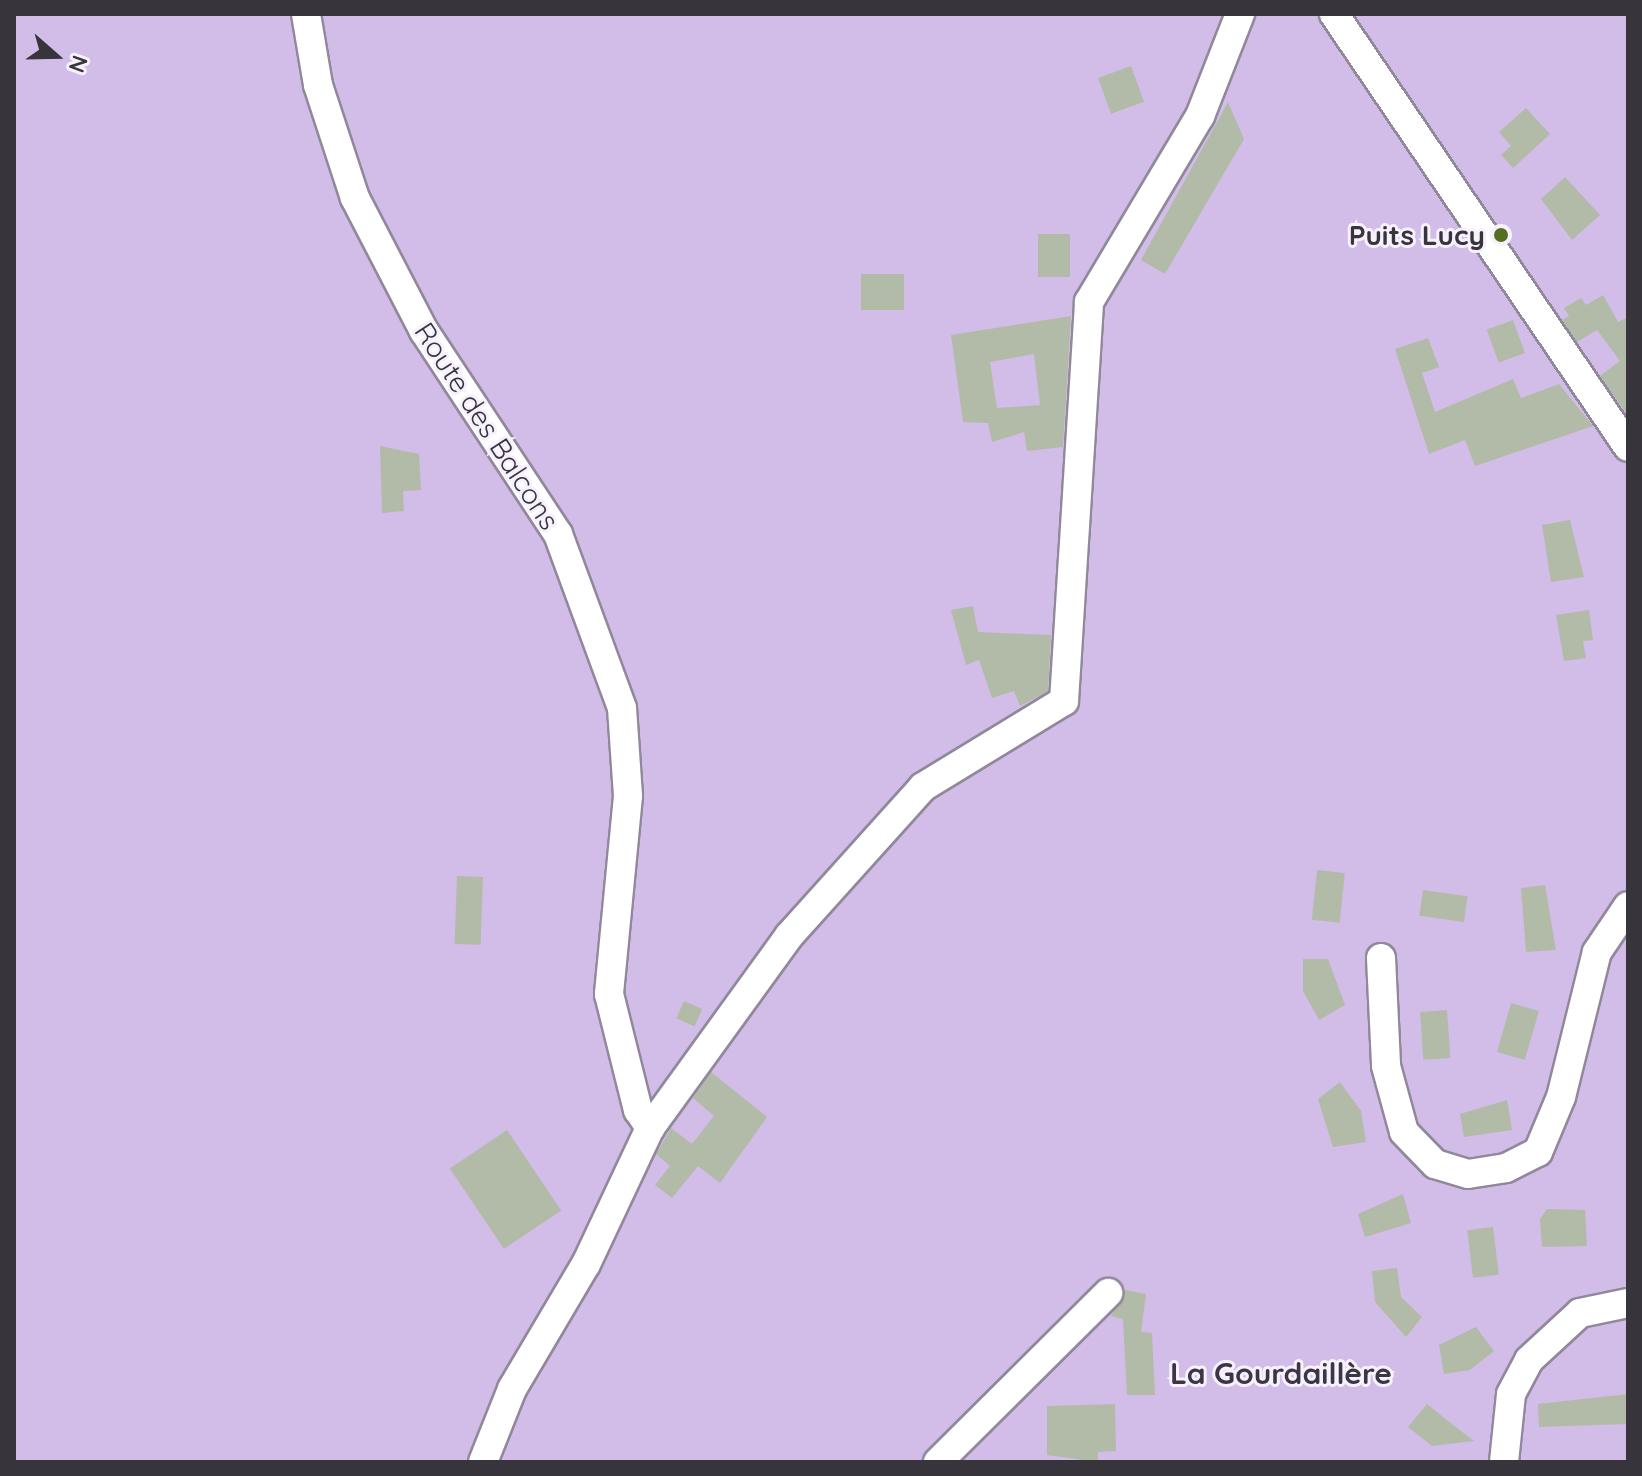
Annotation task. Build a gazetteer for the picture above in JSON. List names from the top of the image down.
{
  "streets": {
    "street": ["Route des Balcons"]
  },
  "districts": ["La Gourdaillère"],
  "places": ["Puits Lucy"],
  "north": "right"
}
